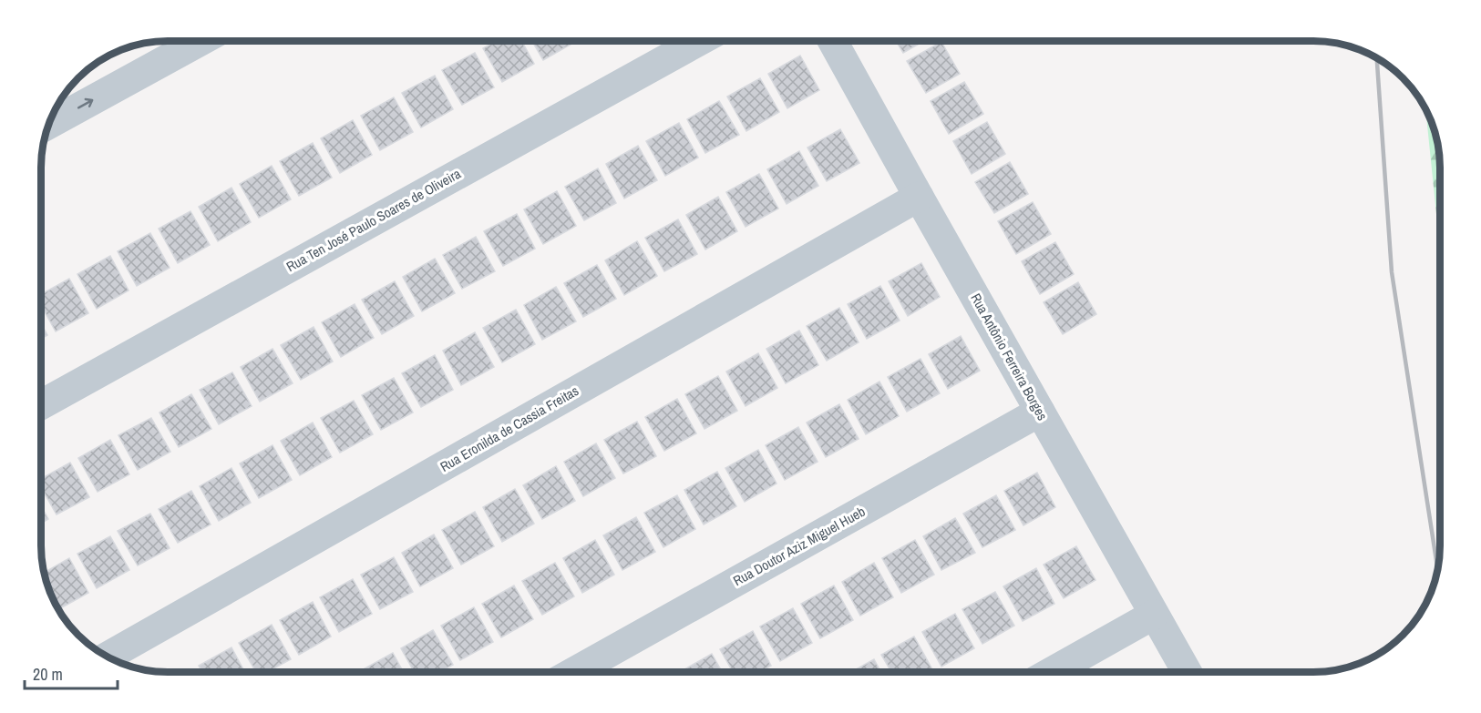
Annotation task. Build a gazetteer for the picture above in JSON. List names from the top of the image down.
{
  "streets": {
    "street": [
      "Rua Ten José Paulo Soares de Oliveira",
      "Rua Antônio Ferreira Borges",
      "Rua Eronilda de Cassia Freitas",
      "Rua Doutor Aziz Miguel Hueb"
    ]
  },
  "crossings": [
    ["Rua Antônio Ferreira Borges", "Rua Eronilda de Cassia Freitas"],
    ["Rua Antônio Ferreira Borges", "Rua Doutor Aziz Miguel Hueb"]
  ],
  "scale_bar": "20 m"
}
